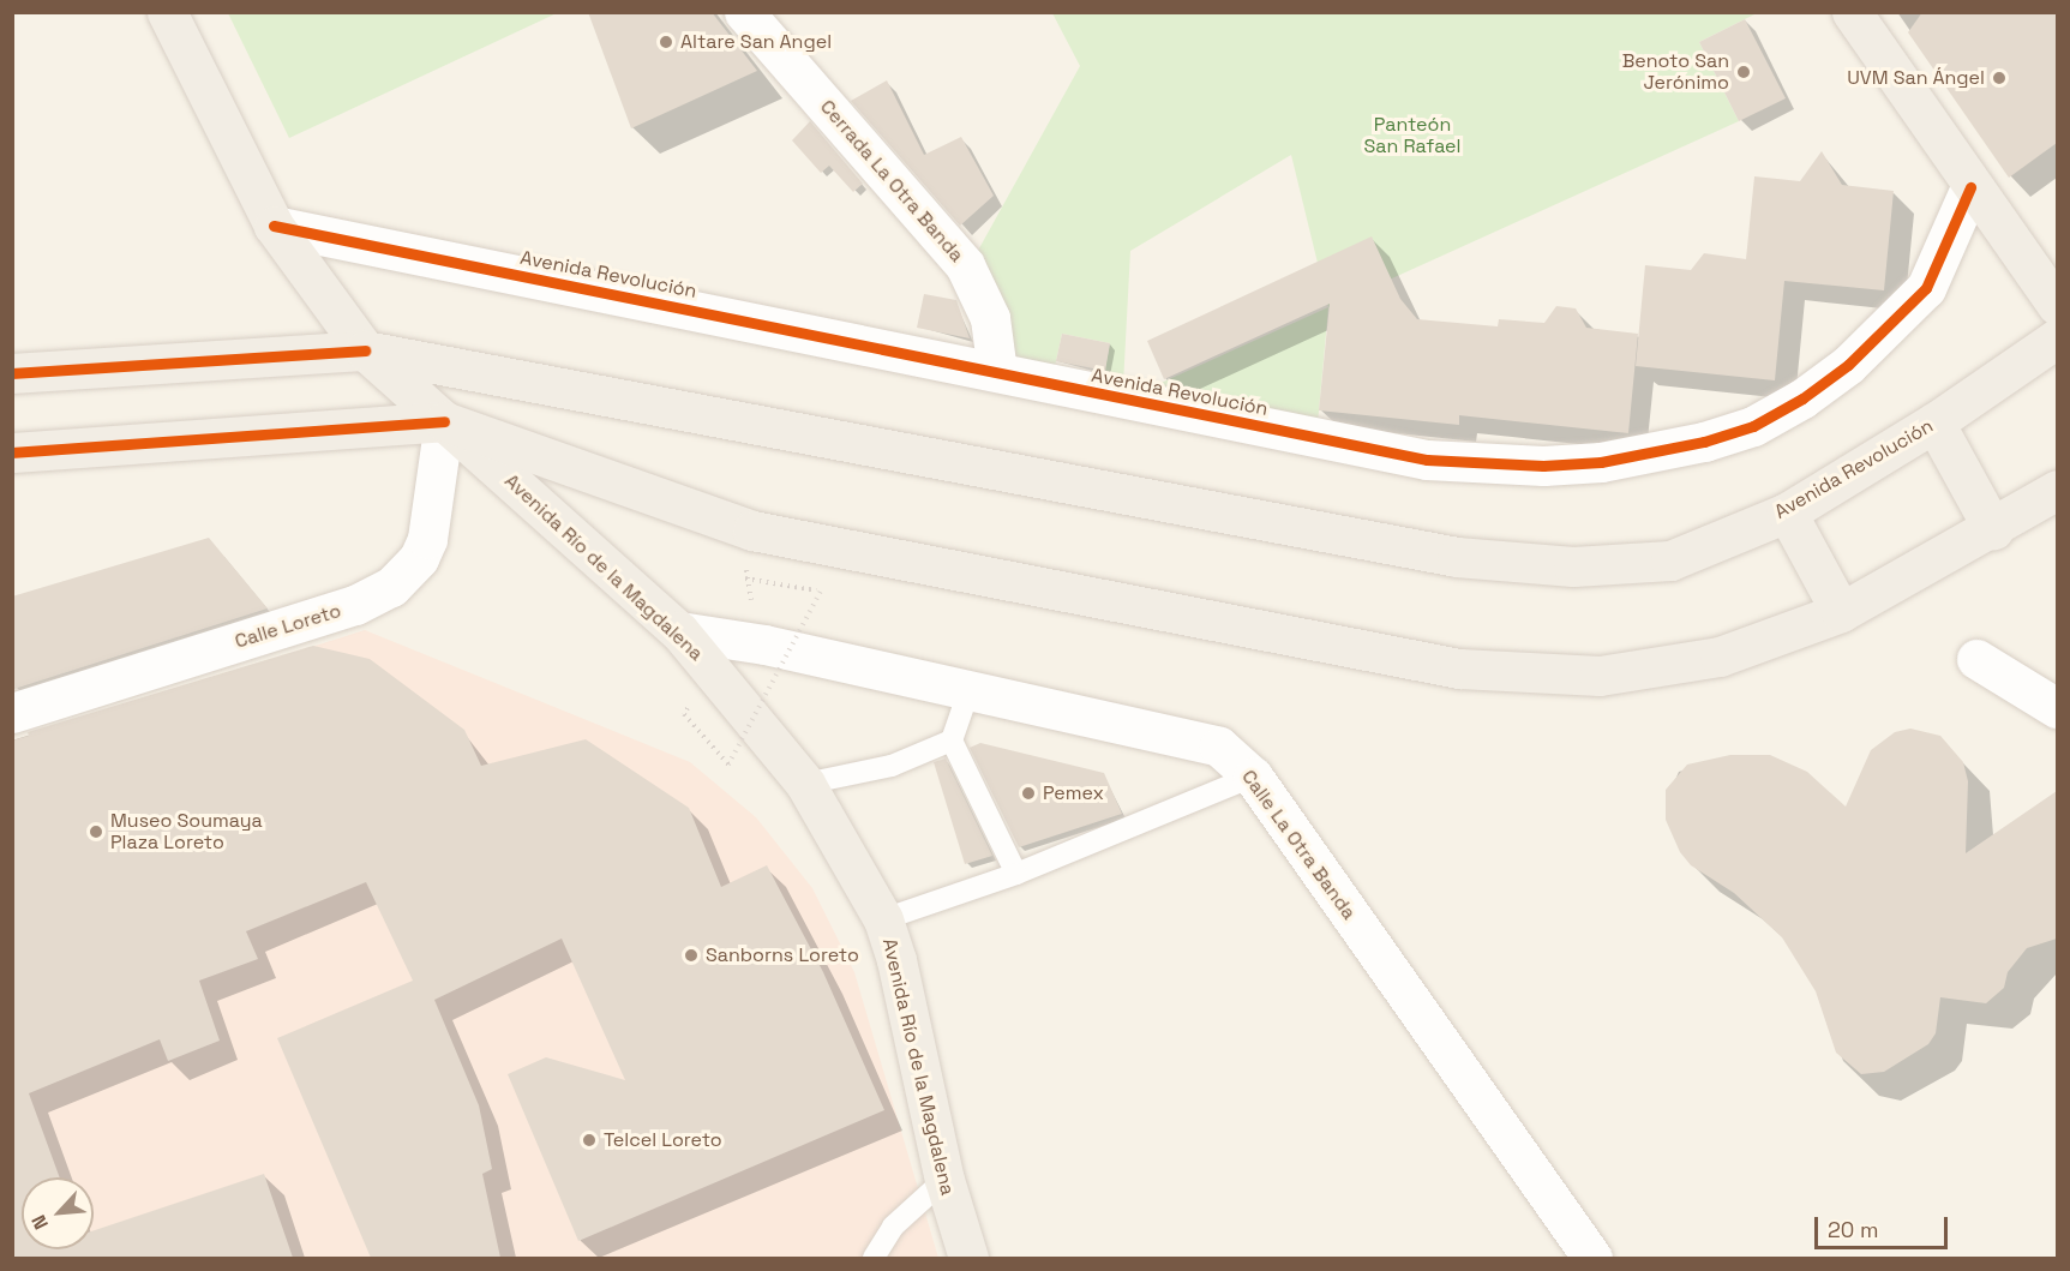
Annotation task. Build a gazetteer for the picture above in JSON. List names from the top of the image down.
{
  "streets": {
    "main road": ["Avenida Revolución", "Avenida Río de la Magdalena"],
    "street": ["Cerrada La Otra Banda", "Calle Loreto", "Calle La Otra Banda"]
  },
  "crossings": [
    ["Cerrada La Otra Banda", "Avenida Revolución"],
    ["Avenida Revolución", "Avenida Río de la Magdalena"],
    ["Avenida Río de la Magdalena", "Calle Loreto"],
    ["Avenida Río de la Magdalena", "Calle La Otra Banda"]
  ],
  "parks": ["Panteón San Rafael"],
  "places": [
    "Altare San Angel",
    "Benoto San Jerónimo",
    "UVM San Ángel",
    "Pemex",
    "Museo Soumaya Plaza Loreto",
    "Sanborns Loreto",
    "Telcel Loreto"
  ],
  "scale_bar": "20 m",
  "north": "bottom left"
}
